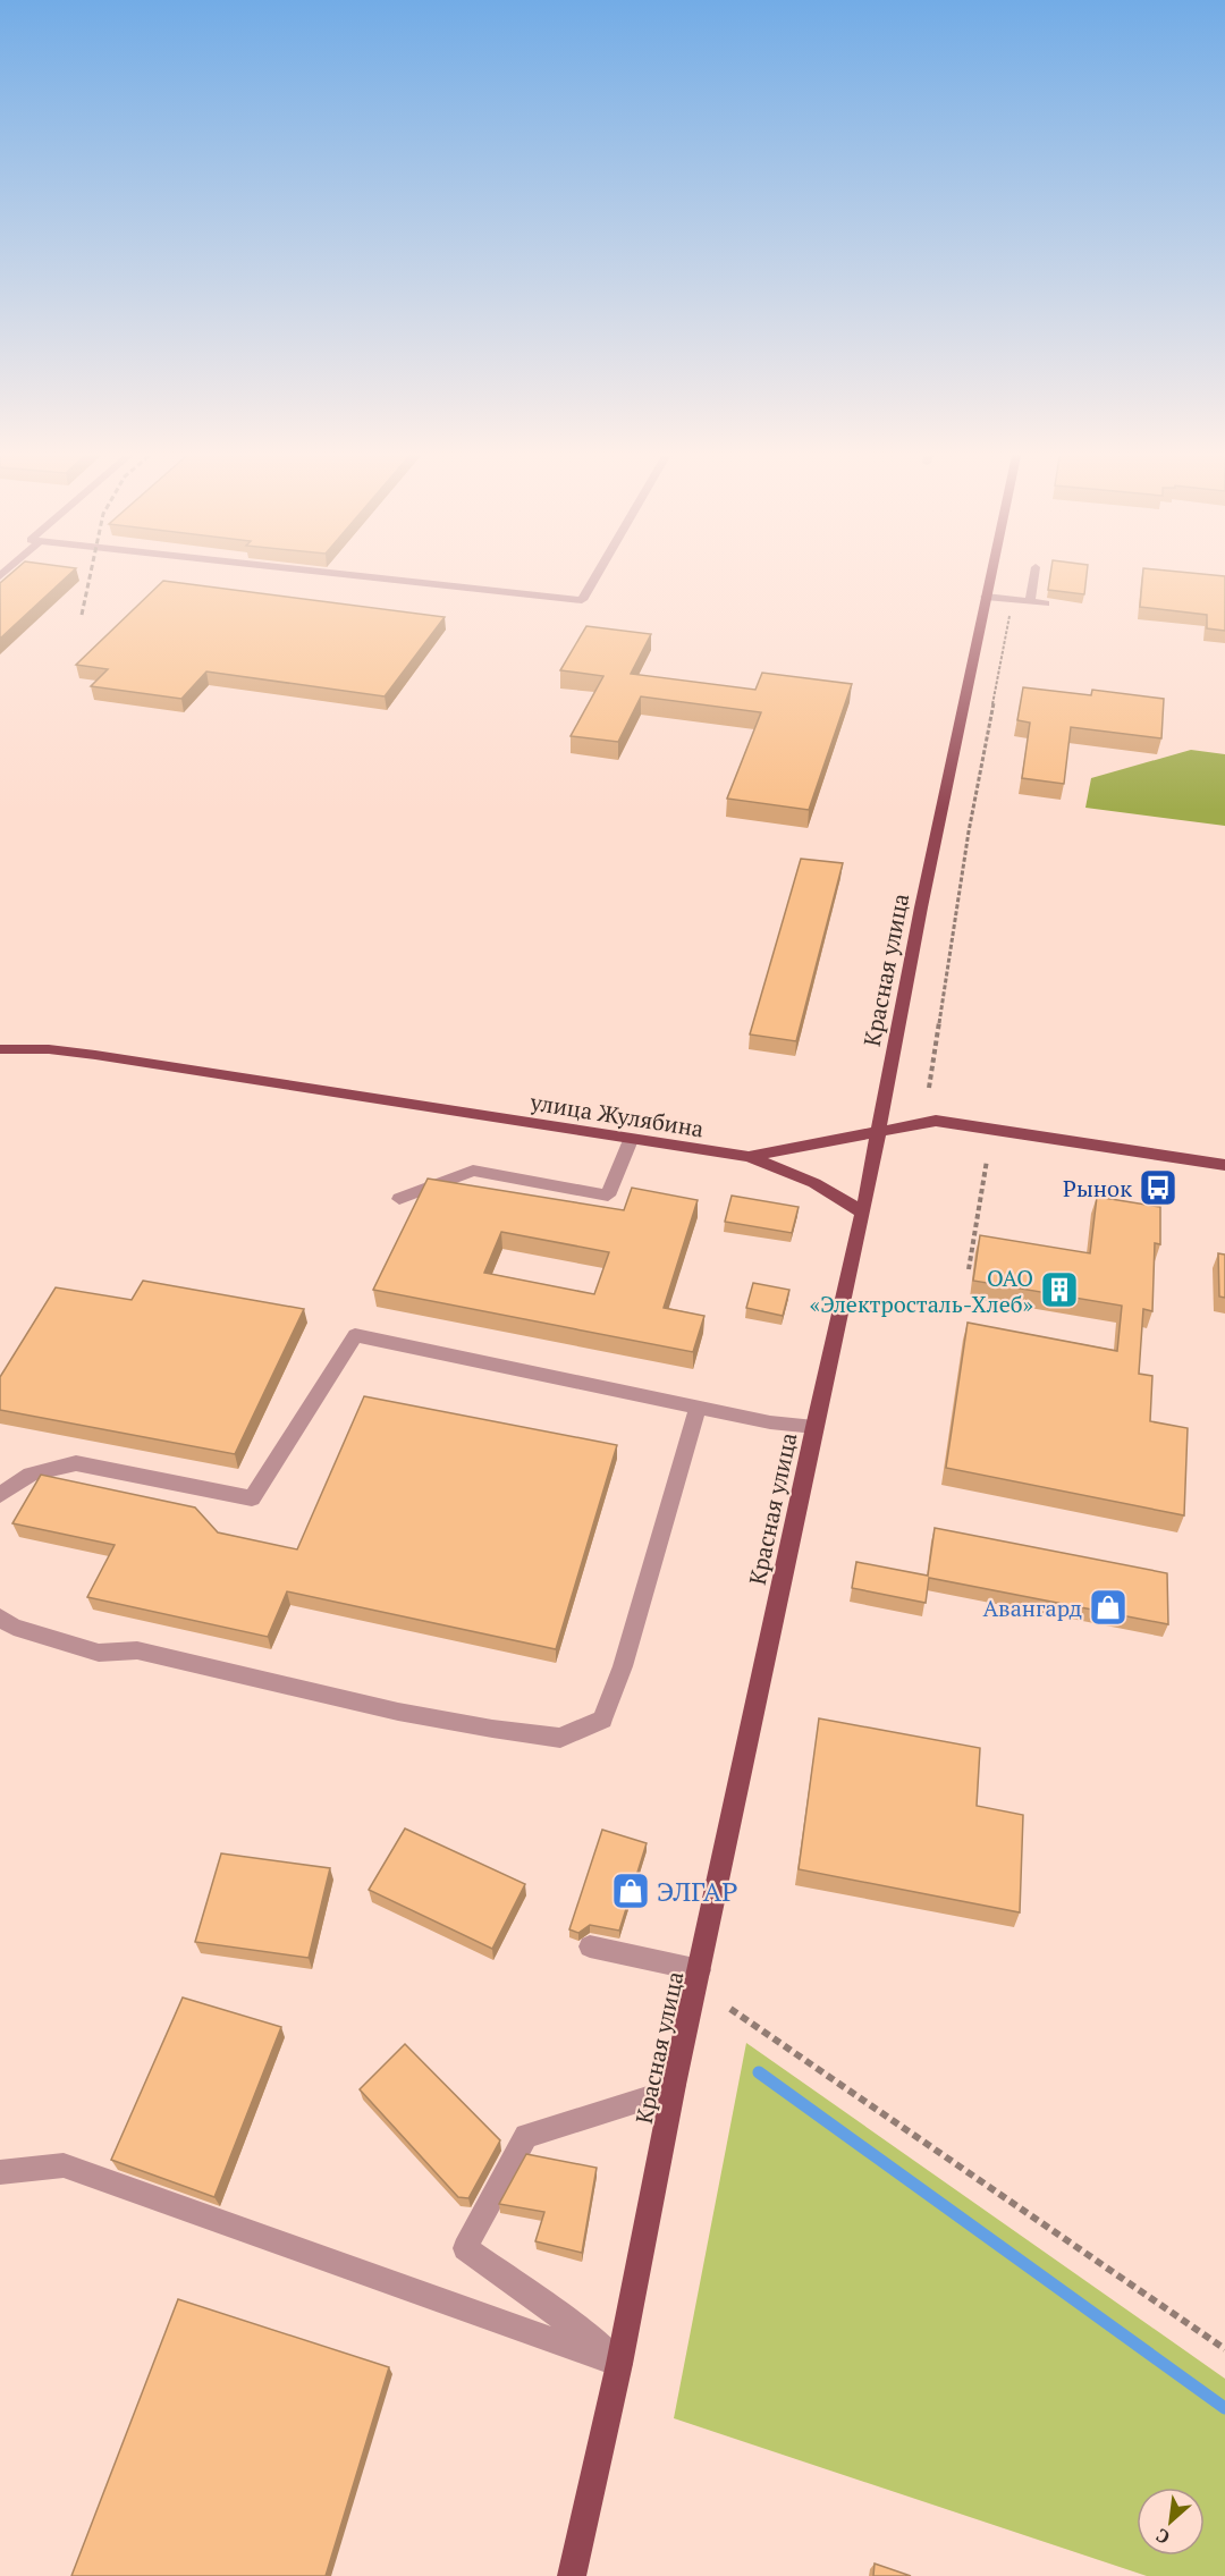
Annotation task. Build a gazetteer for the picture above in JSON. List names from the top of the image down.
{
  "streets": {
    "main road": ["Красная улица", "улица Жулябина"]
  },
  "crossings": [
    ["Красная улица", "улица Жулябина"]
  ],
  "places": {
    "bus stop": ["Рынок"],
    "building": ["ОАО «Электросталь-Хлеб»"],
    "shop": ["Авангард", "ЭЛГАР"]
  },
  "north": "bottom left"
}
